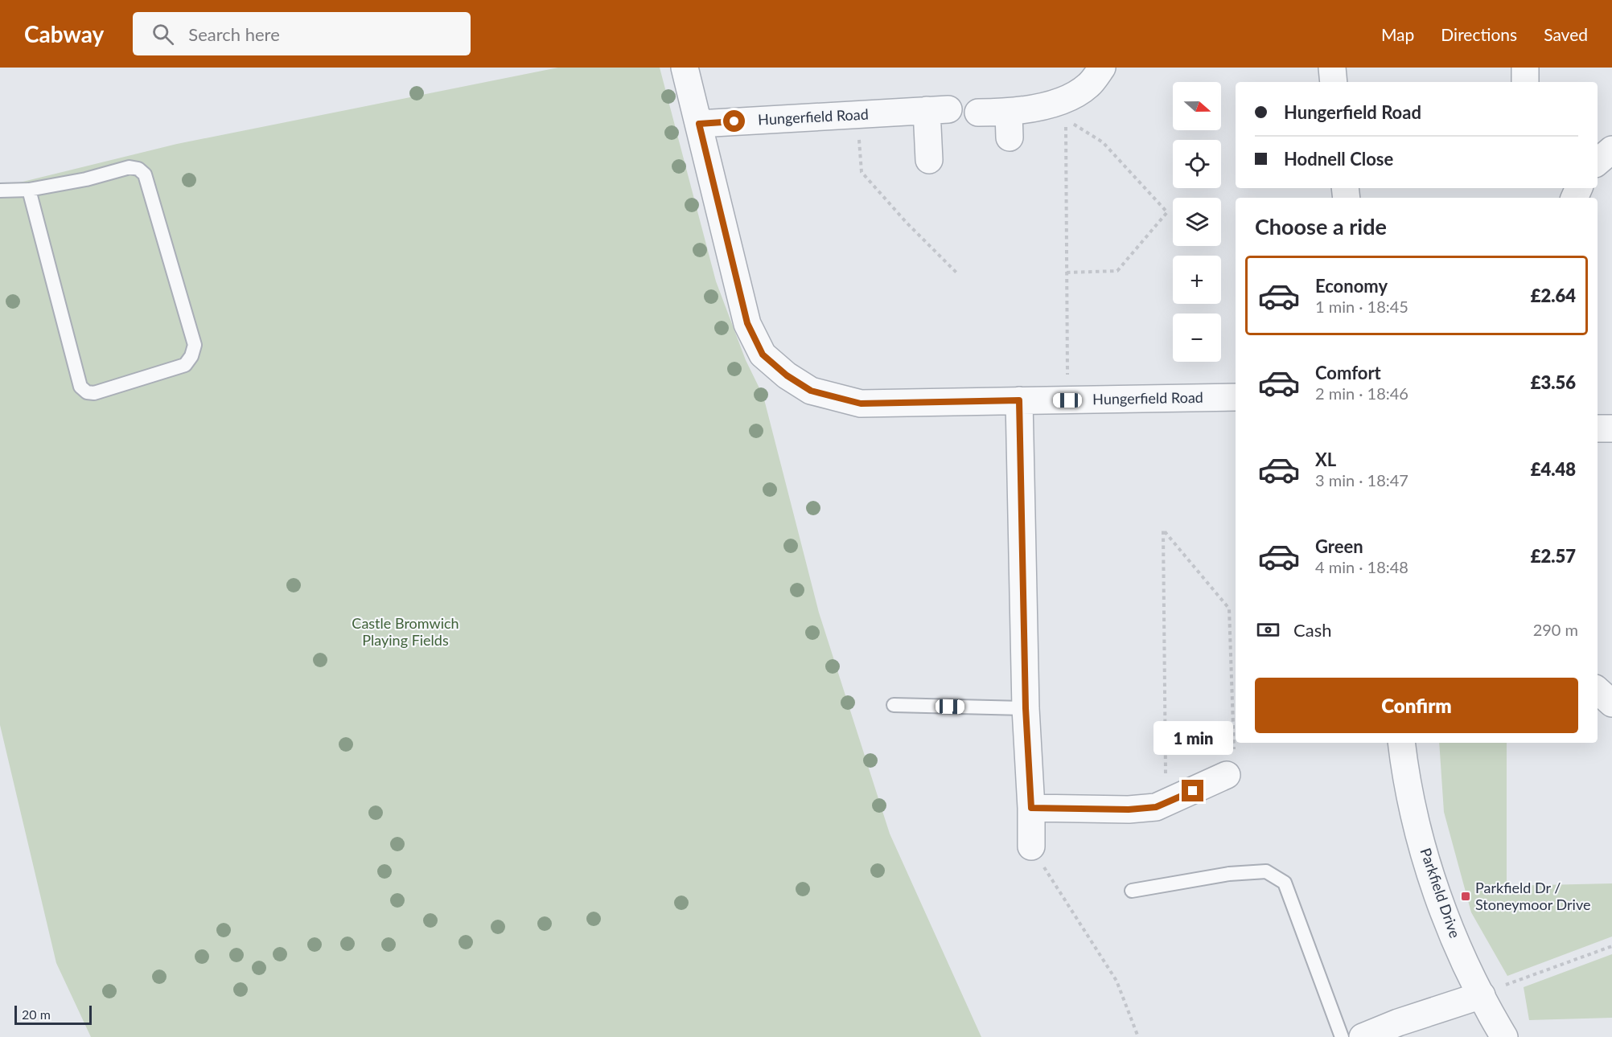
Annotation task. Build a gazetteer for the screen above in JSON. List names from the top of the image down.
{
  "streets": {
    "street": ["Hungerfield Road", "Parkfield Drive"]
  },
  "parks": ["Castle Bromwich Playing Fields"],
  "places": {
    "transit": ["Parkfield Dr / Stoneymoor Drive"]
  },
  "scale_bar": "20 m",
  "north": "right",
  "page": {
    "header": "Cabway",
    "search": "Search here",
    "nav": ["Map", "Directions", "Saved"],
    "map_buttons": ["+", "−"],
    "banner": ["Hungerfield Road", "Hodnell Close"],
    "heading": "Choose a ride",
    "list": [
      {
        "name": "Economy",
        "note": "1 min · 18:45",
        "value": "£2.64"
      },
      {
        "name": "Comfort",
        "note": "2 min · 18:46",
        "value": "£3.56"
      },
      {
        "name": "XL",
        "note": "3 min · 18:47",
        "value": "£4.48"
      },
      {
        "name": "Green",
        "note": "4 min · 18:48",
        "value": "£2.57"
      }
    ],
    "pay": ["Cash", "290 m"],
    "buttons": "Confirm",
    "bubble": "1 min",
    "scale": "20 m"
  }
}
